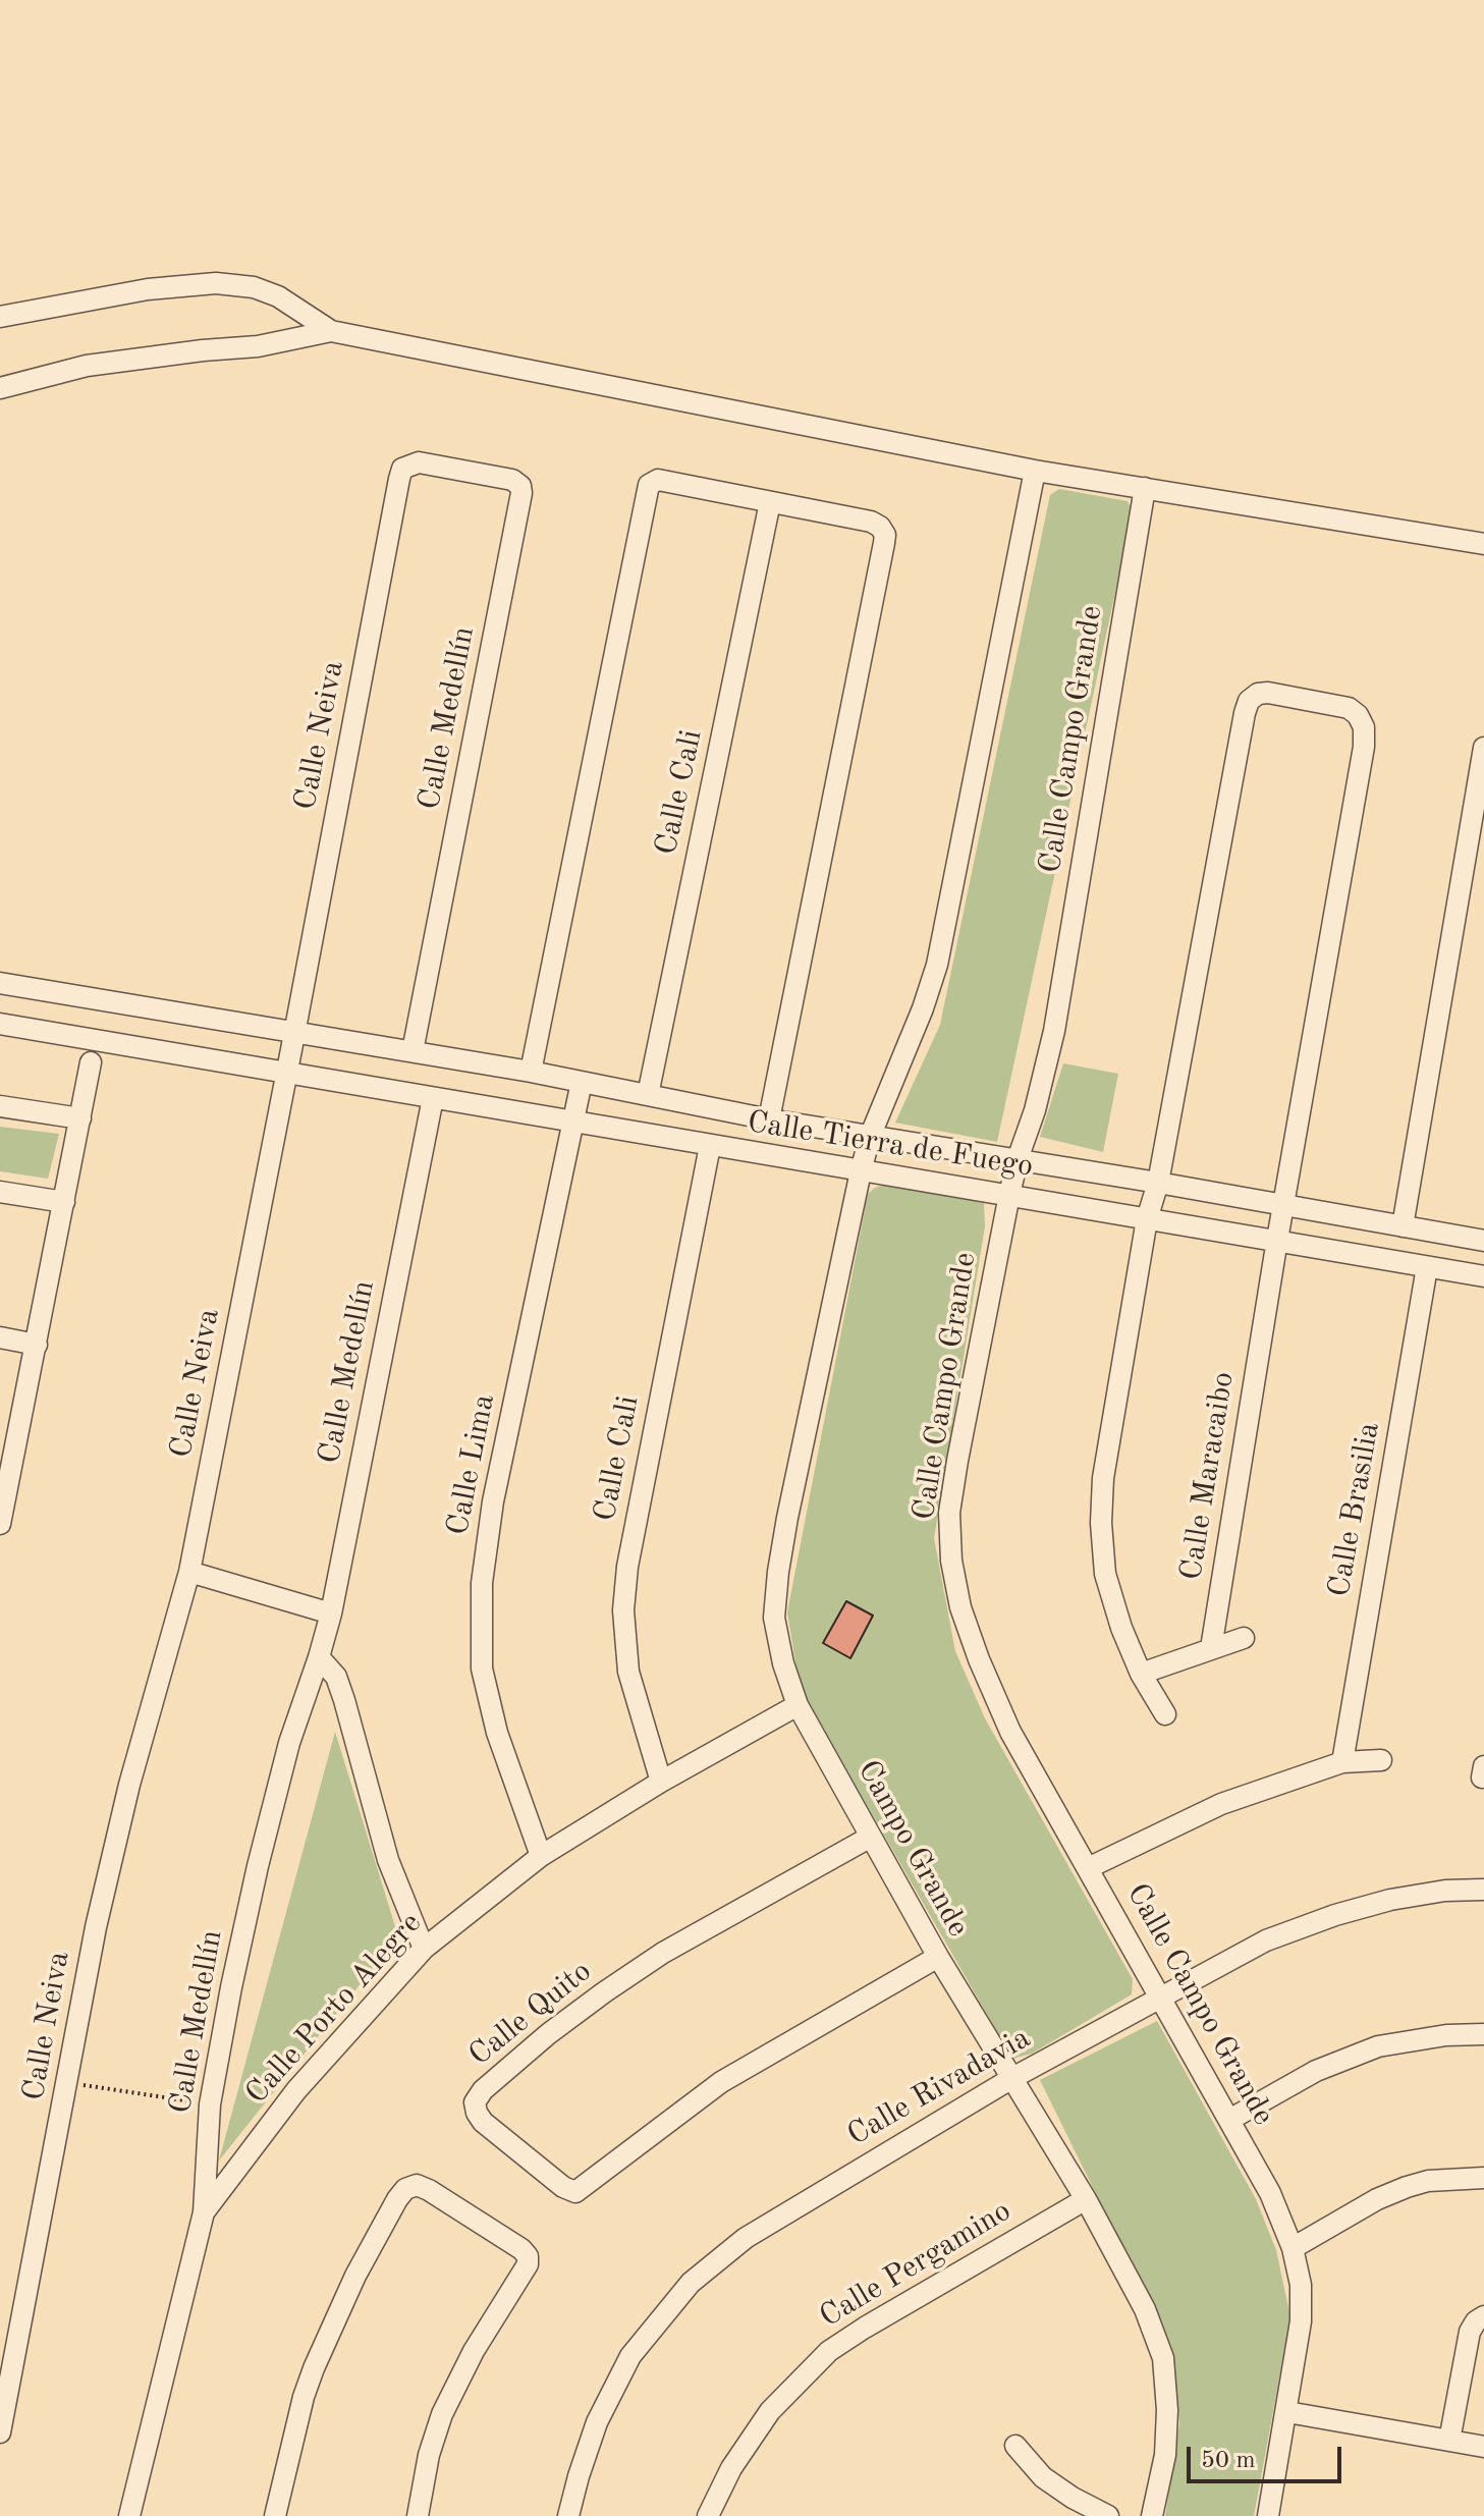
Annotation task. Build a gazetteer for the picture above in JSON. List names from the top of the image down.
{
  "streets": {
    "street": [
      "Calle Medellín",
      "Calle Neiva",
      "Calle Campo Grande",
      "Calle Cali",
      "Calle Tierra de Fuego",
      "Calle Lima",
      "Calle Maracaibo",
      "Calle Brasilia",
      "Campo Grande",
      "Calle Porto Alegre",
      "Calle Quito",
      "Calle Rivadavia",
      "Calle Pergamino"
    ]
  },
  "crossings": [
    ["Calle Medellín", "Calle Neiva"],
    ["Calle Medellín", "Calle Tierra de Fuego"],
    ["Calle Medellín", "Calle Porto Alegre"],
    ["Calle Neiva", "Calle Tierra de Fuego"],
    ["Calle Campo Grande", "Calle Tierra de Fuego"],
    ["Calle Campo Grande", "Calle Rivadavia"],
    ["Calle Cali", "Calle Tierra de Fuego"],
    ["Calle Cali", "Calle Porto Alegre"],
    ["Calle Tierra de Fuego", "Calle Lima"],
    ["Calle Tierra de Fuego", "Calle Maracaibo"],
    ["Calle Tierra de Fuego", "Calle Brasilia"],
    ["Calle Tierra de Fuego", "Campo Grande"],
    ["Calle Lima", "Calle Porto Alegre"],
    ["Campo Grande", "Calle Porto Alegre"],
    ["Campo Grande", "Calle Quito"],
    ["Campo Grande", "Calle Rivadavia"],
    ["Campo Grande", "Calle Pergamino"]
  ],
  "scale_bar": "50 m"
}
